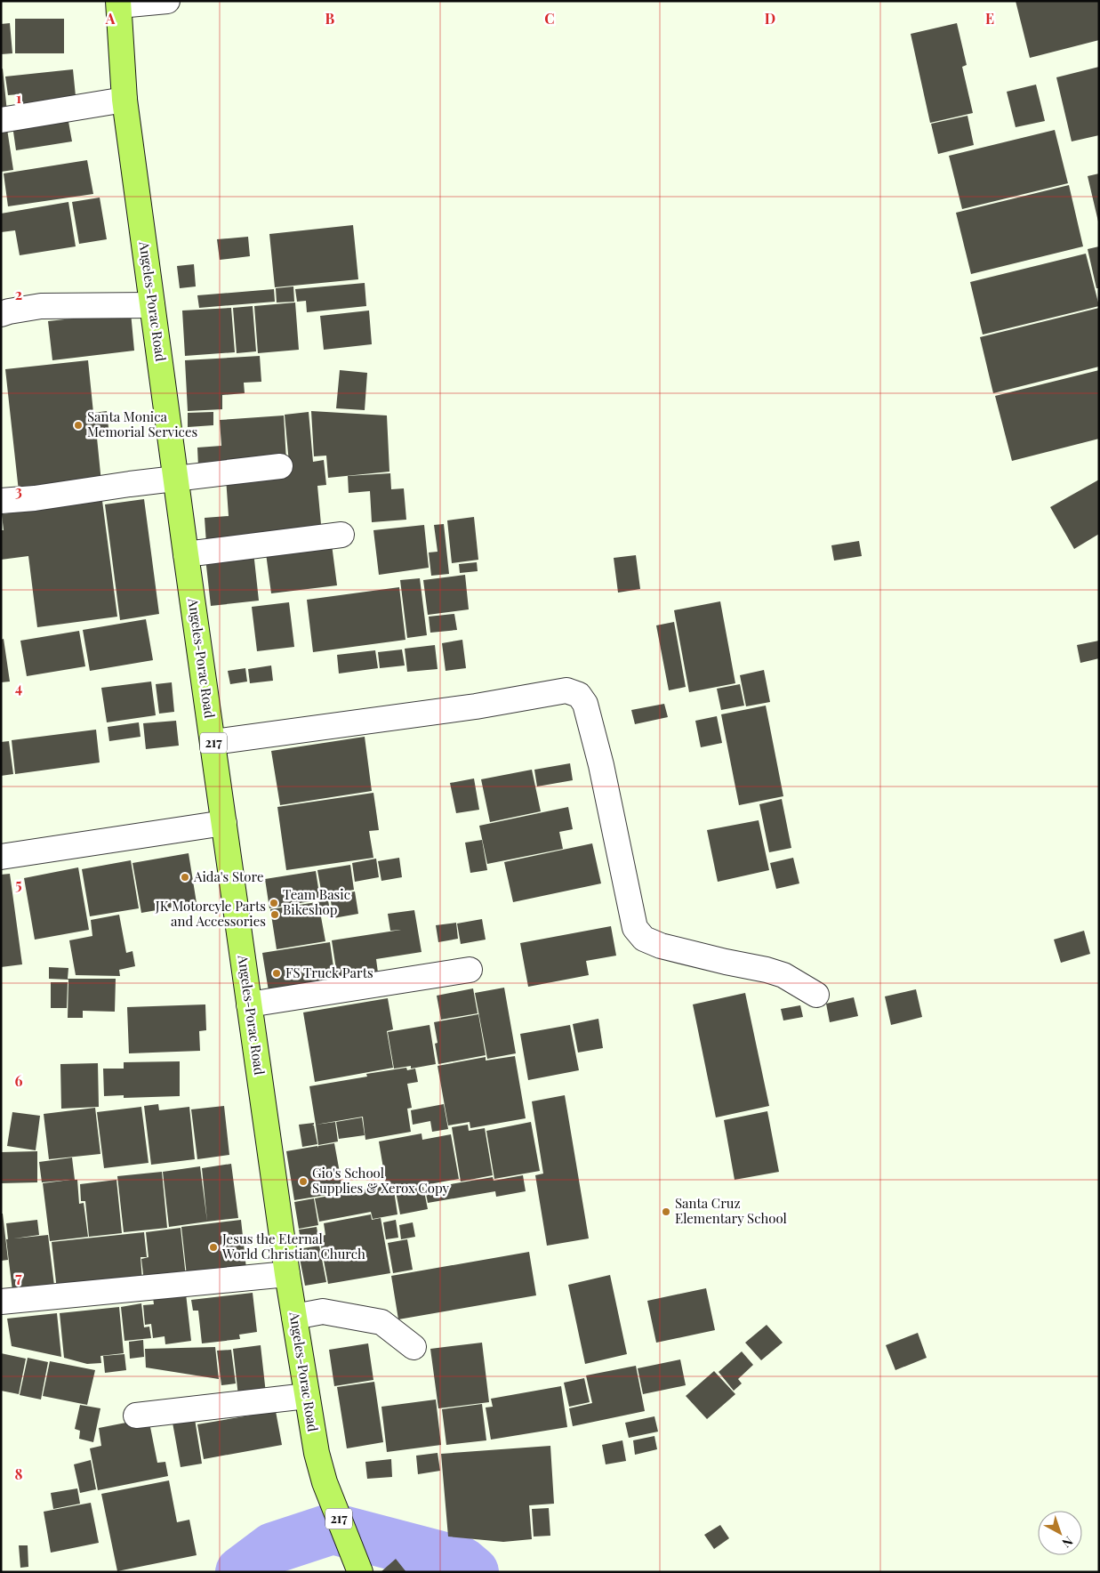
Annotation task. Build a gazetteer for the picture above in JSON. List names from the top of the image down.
{
  "streets": {
    "main road": ["Angeles-Porac Road", "217"]
  },
  "places": [
    "Santa Monica Memorial Services",
    "Aida's Store",
    "Team Basic Bikeshop",
    "JK Motorcyle Parts and Accessories",
    "FS Truck Parts",
    "Gio's School Supplies & Xerox Copy",
    "Santa Cruz Elementary School",
    "Jesus the Eternal World Christian Church"
  ],
  "north": "bottom right",
  "grid": {
    "columns": [
      "A",
      "B",
      "C",
      "D",
      "E"
    ],
    "rows": [
      "1",
      "2",
      "3",
      "4",
      "5",
      "6",
      "7",
      "8"
    ]
  }
}
